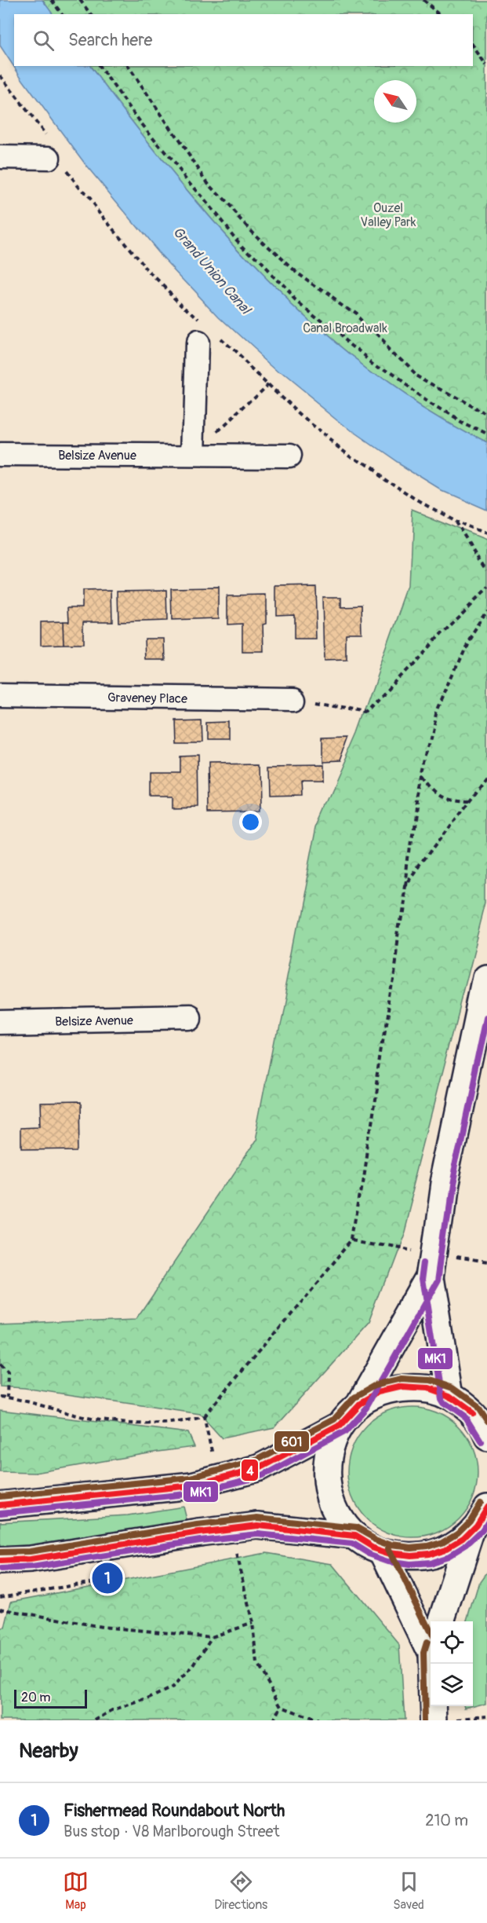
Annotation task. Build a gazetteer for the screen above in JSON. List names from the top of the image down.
{
  "streets": {
    "street": ["Belsize Avenue", "Graveney Place"]
  },
  "water": ["Grand Union Canal"],
  "parks": ["Ouzel Valley Park", "Canal Broadwalk"],
  "lines": ["transit line MK1", "transit line 601", "transit line 4"],
  "scale_bar": "20 m",
  "north": "top left",
  "page": {
    "search": "Search here",
    "pins": "1",
    "scale": "20 m",
    "heading": "Nearby",
    "list": [
      {
        "mark": "1",
        "name": "Fishermead Roundabout North",
        "note": "Bus stop · V8 Marlborough Street",
        "value": "210 m"
      }
    ],
    "nav": ["Map", "Directions", "Saved"]
  }
}
